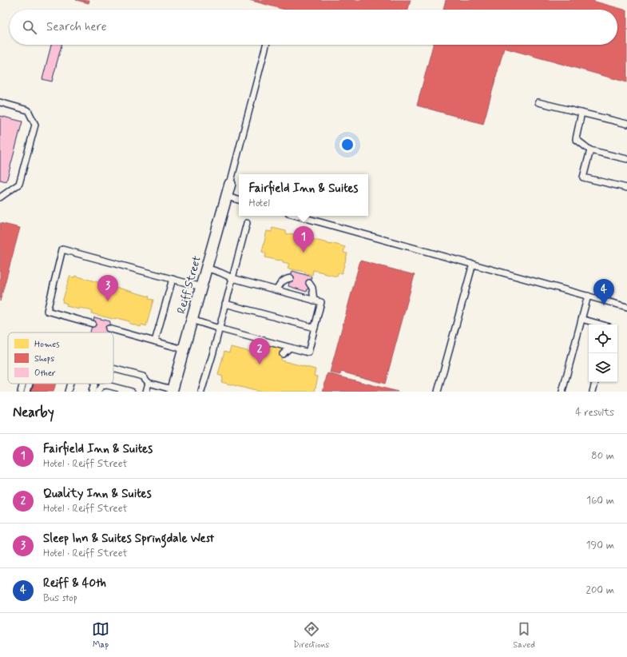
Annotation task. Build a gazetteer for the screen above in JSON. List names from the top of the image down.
{
  "streets": {
    "street": ["Reiff Street"]
  },
  "legend": ["Homes", "Shops", "Other"],
  "page": {
    "search": "Search here",
    "popup": ["Fairfield Inn & Suites", "Hotel"],
    "pins": [
      "1",
      "3",
      "4",
      "2"
    ],
    "heading": ["Nearby", "4 results"],
    "list": [
      {
        "mark": "1",
        "name": "Fairfield Inn & Suites",
        "note": "Hotel · Reiff Street",
        "value": "80 m"
      },
      {
        "mark": "2",
        "name": "Quality Inn & Suites",
        "note": "Hotel · Reiff Street",
        "value": "160 m"
      },
      {
        "mark": "3",
        "name": "Sleep Inn & Suites Springdale West",
        "note": "Hotel · Reiff Street",
        "value": "190 m"
      },
      {
        "mark": "4",
        "name": "Reiff & 40th",
        "note": "Bus stop",
        "value": "200 m"
      }
    ],
    "nav": ["Map", "Directions", "Saved"]
  }
}
